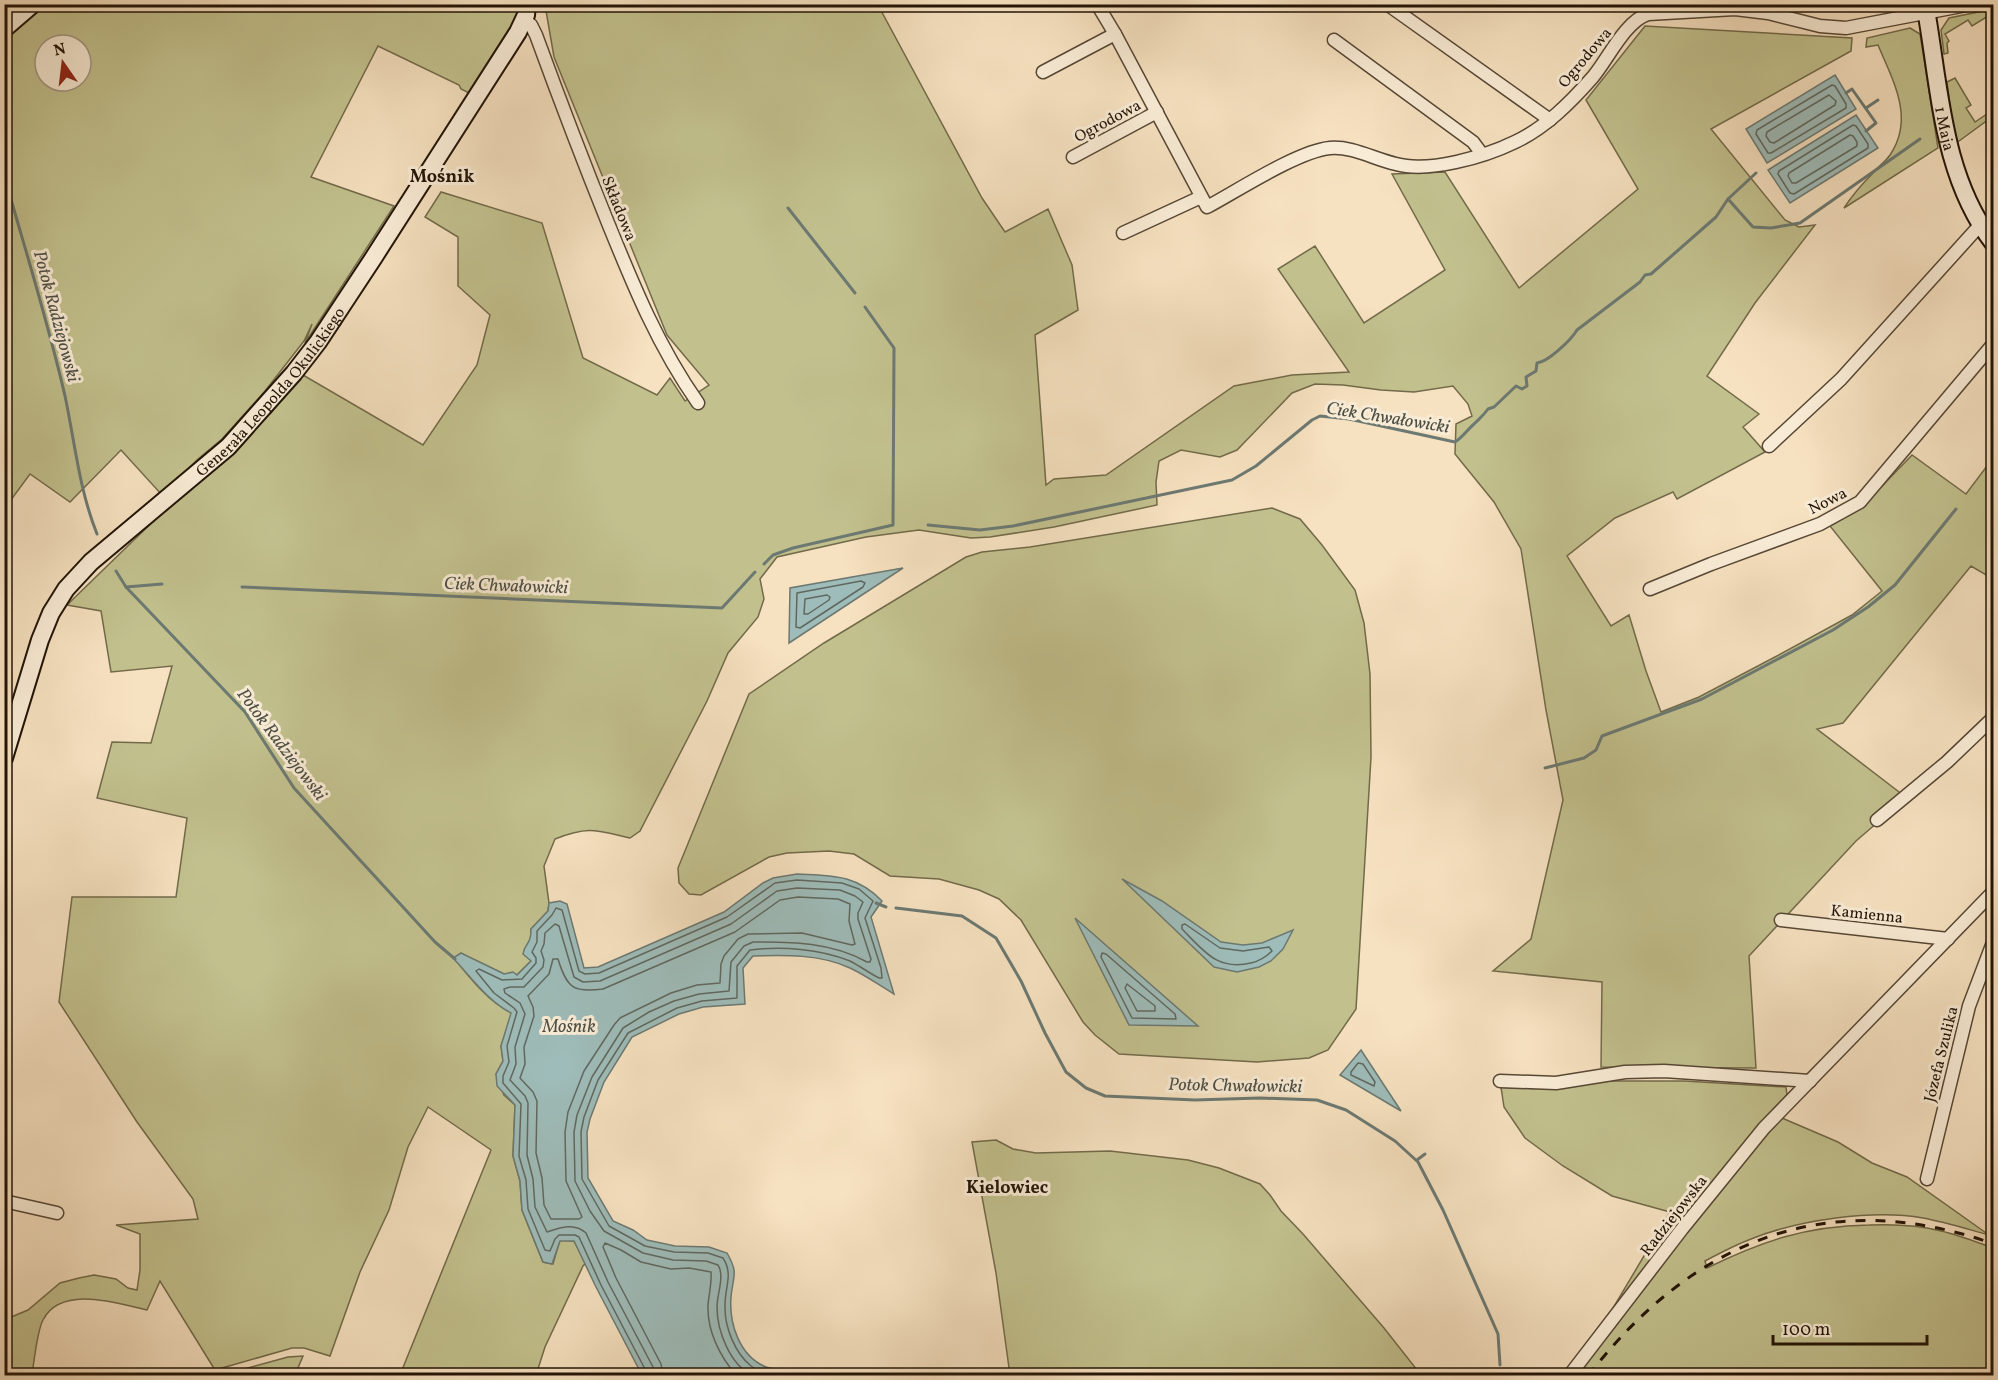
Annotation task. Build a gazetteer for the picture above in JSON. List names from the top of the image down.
{
  "streets": {
    "street": [
      "Ogrodowa",
      "1 Maja",
      "Składowa",
      "Generała Leopolda Okulickiego",
      "Nowa",
      "Kamienna",
      "Józefa Szulika",
      "Radziejowska"
    ]
  },
  "crossings": [
    ["Ogrodowa", "1 Maja"],
    ["Składowa", "Generała Leopolda Okulickiego"],
    ["Kamienna", "Radziejowska"]
  ],
  "districts": ["Mośnik", "Kielowiec"],
  "water": [
    "Potok Radziejowski",
    "Ciek Chwałowicki",
    "Mośnik",
    "Potok Chwałowicki"
  ],
  "scale_bar": "100 m",
  "north": "top"
}
